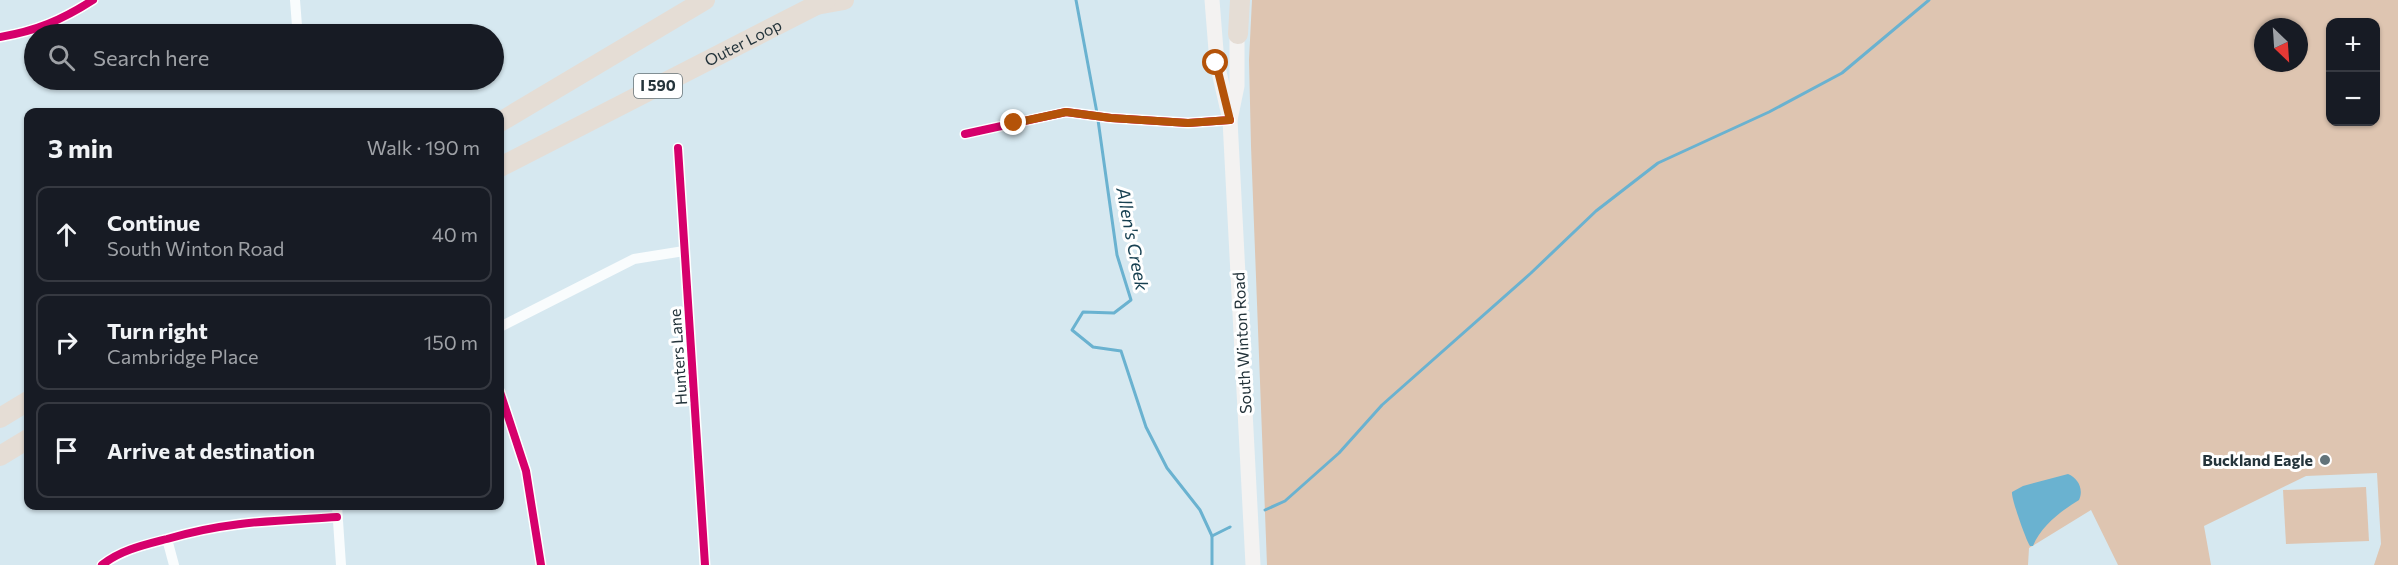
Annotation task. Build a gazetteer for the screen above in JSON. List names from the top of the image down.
{
  "streets": {
    "highway": ["Outer Loop", "I 590"],
    "main road": ["South Winton Road"],
    "street": ["Hunters Lane"]
  },
  "water": ["Allen's Creek"],
  "places": ["Buckland Eagle"],
  "north": "bottom right",
  "page": {
    "map_buttons": ["+", "−"],
    "search": "Search here",
    "heading": ["3 min", "Walk · 190 m"],
    "list": [
      ["Continue", "South Winton Road", "40 m"],
      ["Turn right", "Cambridge Place", "150 m"],
      "Arrive at destination"
    ]
  }
}
